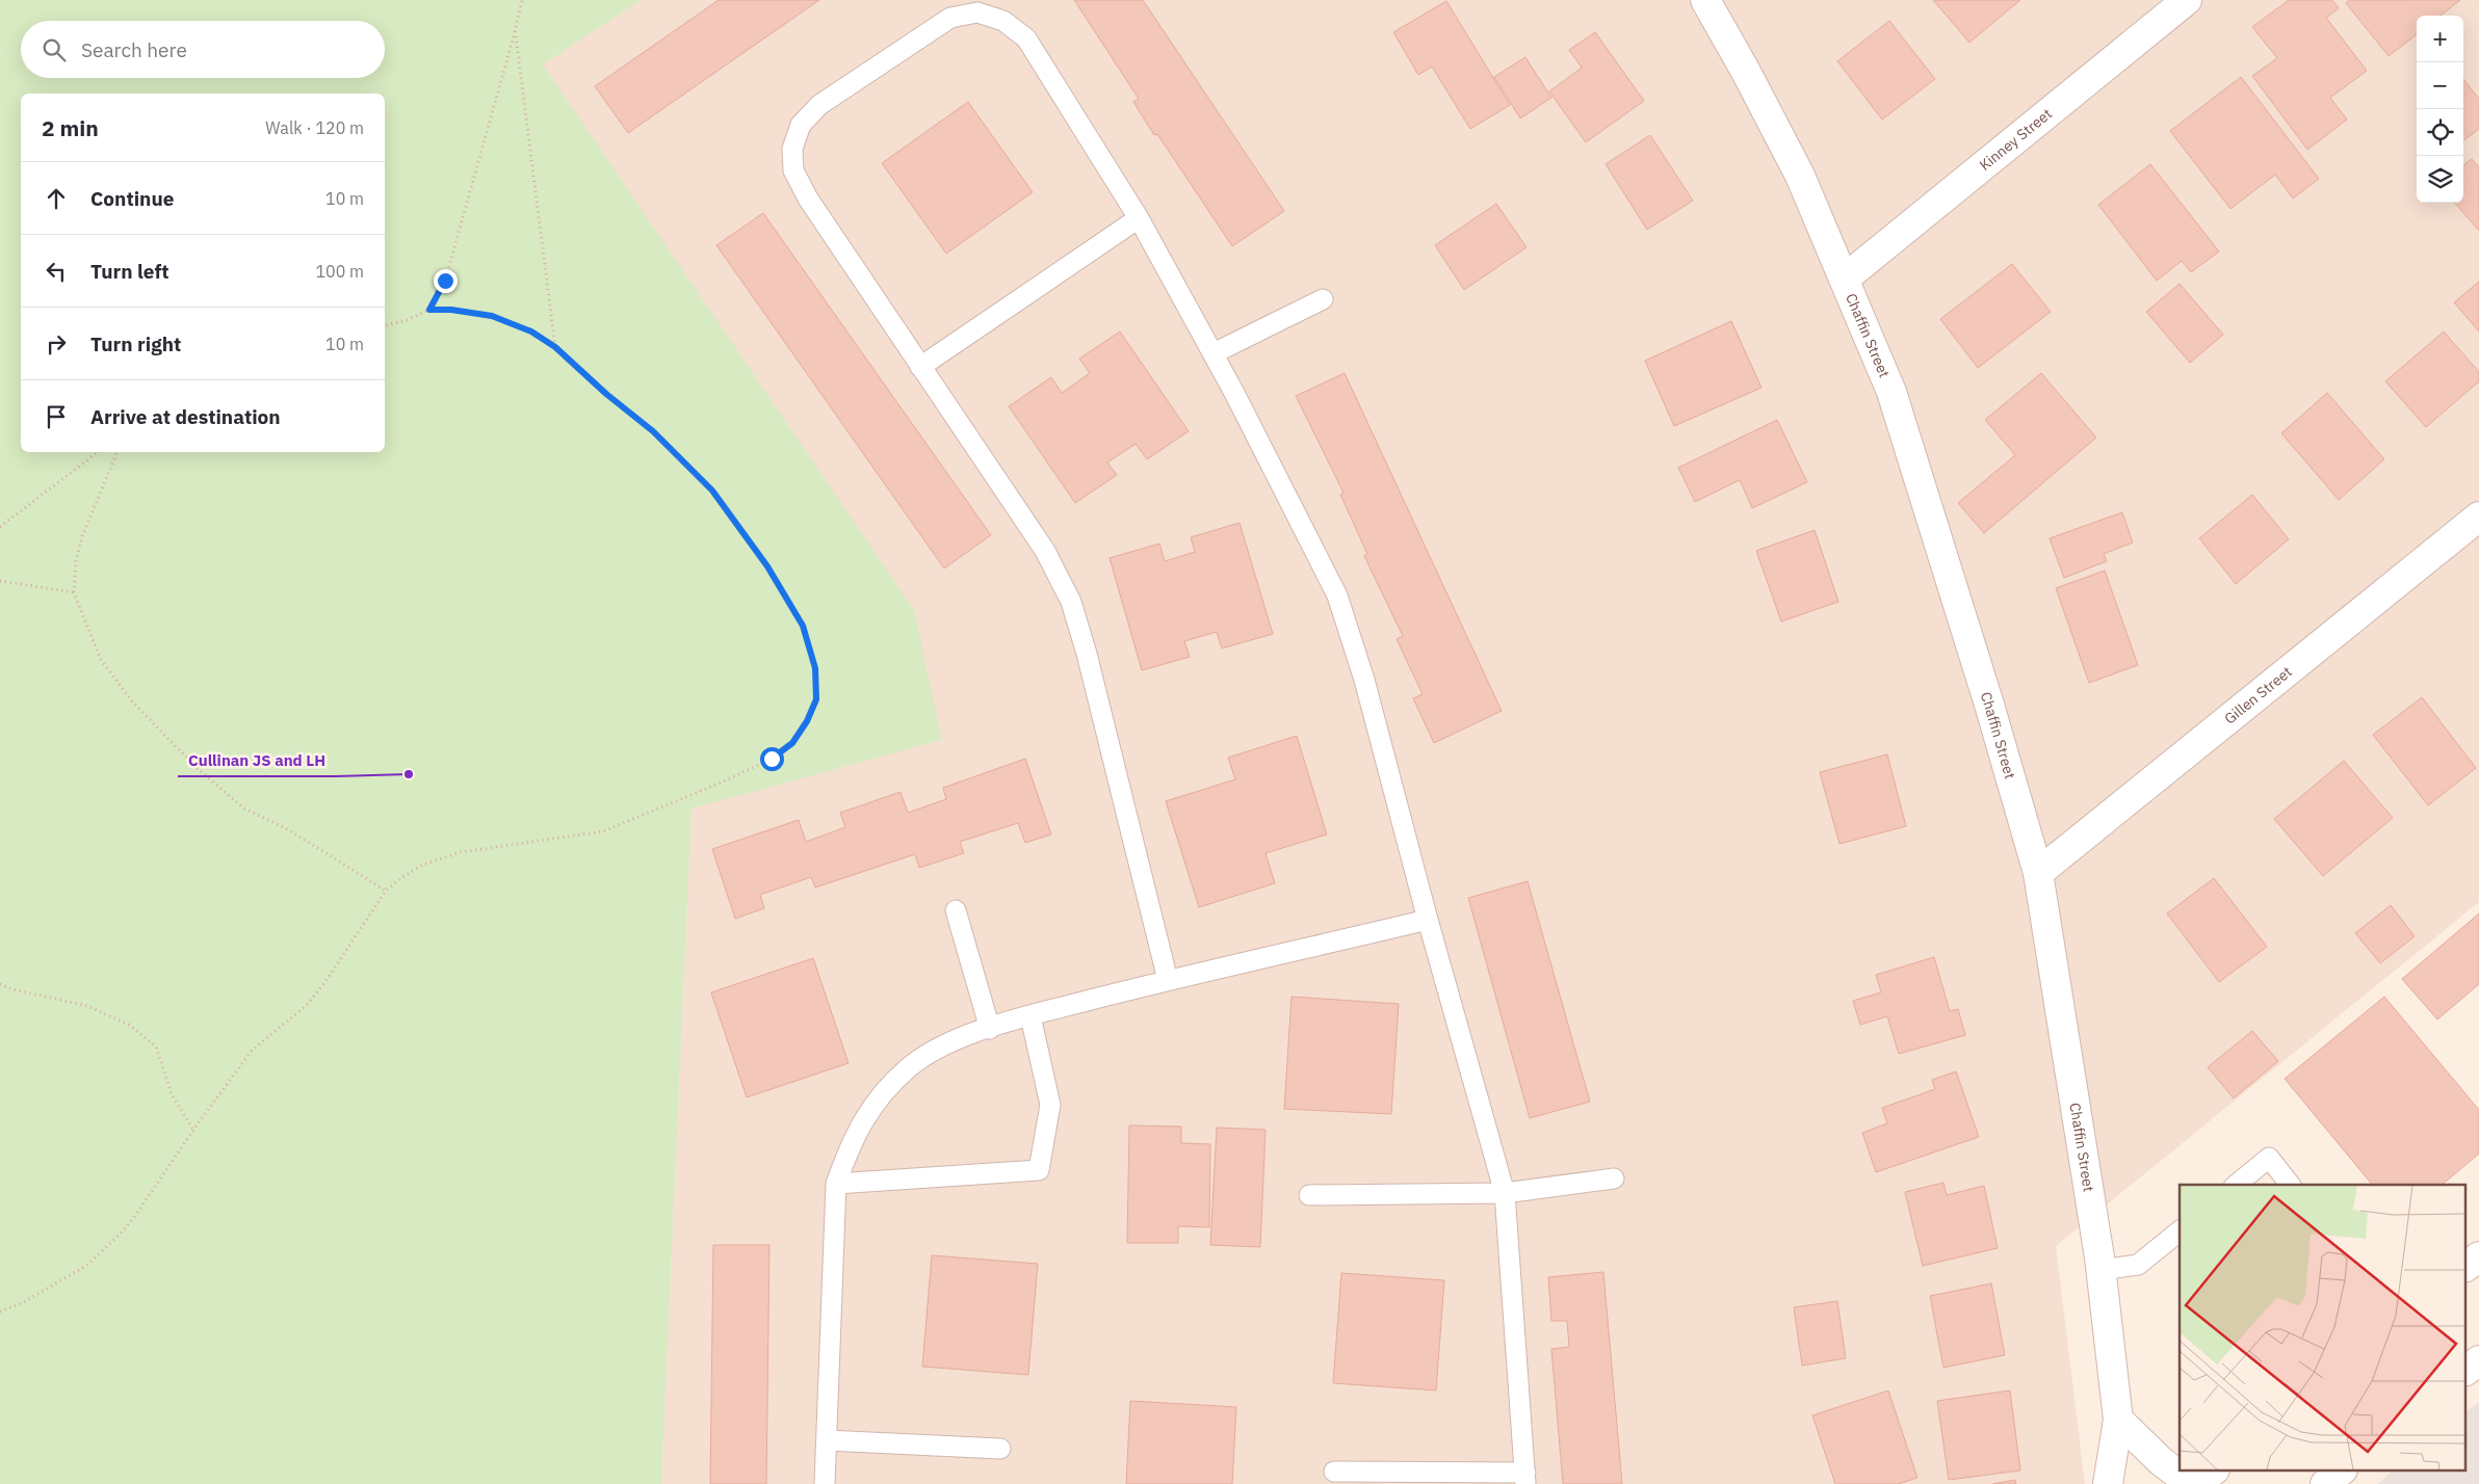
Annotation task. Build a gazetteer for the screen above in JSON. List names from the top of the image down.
{
  "streets": {
    "street": ["Kinney Street", "Chaffin Street", "Gillen Street"]
  },
  "crossings": [
    ["Kinney Street", "Chaffin Street"],
    ["Chaffin Street", "Gillen Street"]
  ],
  "places": ["Cullinan JS and LH"],
  "page": {
    "map_buttons": ["+", "−"],
    "search": "Search here",
    "heading": ["2 min", "Walk · 120 m"],
    "list": [
      ["Continue", "10 m"],
      ["Turn left", "100 m"],
      ["Turn right", "10 m"],
      "Arrive at destination"
    ]
  }
}
